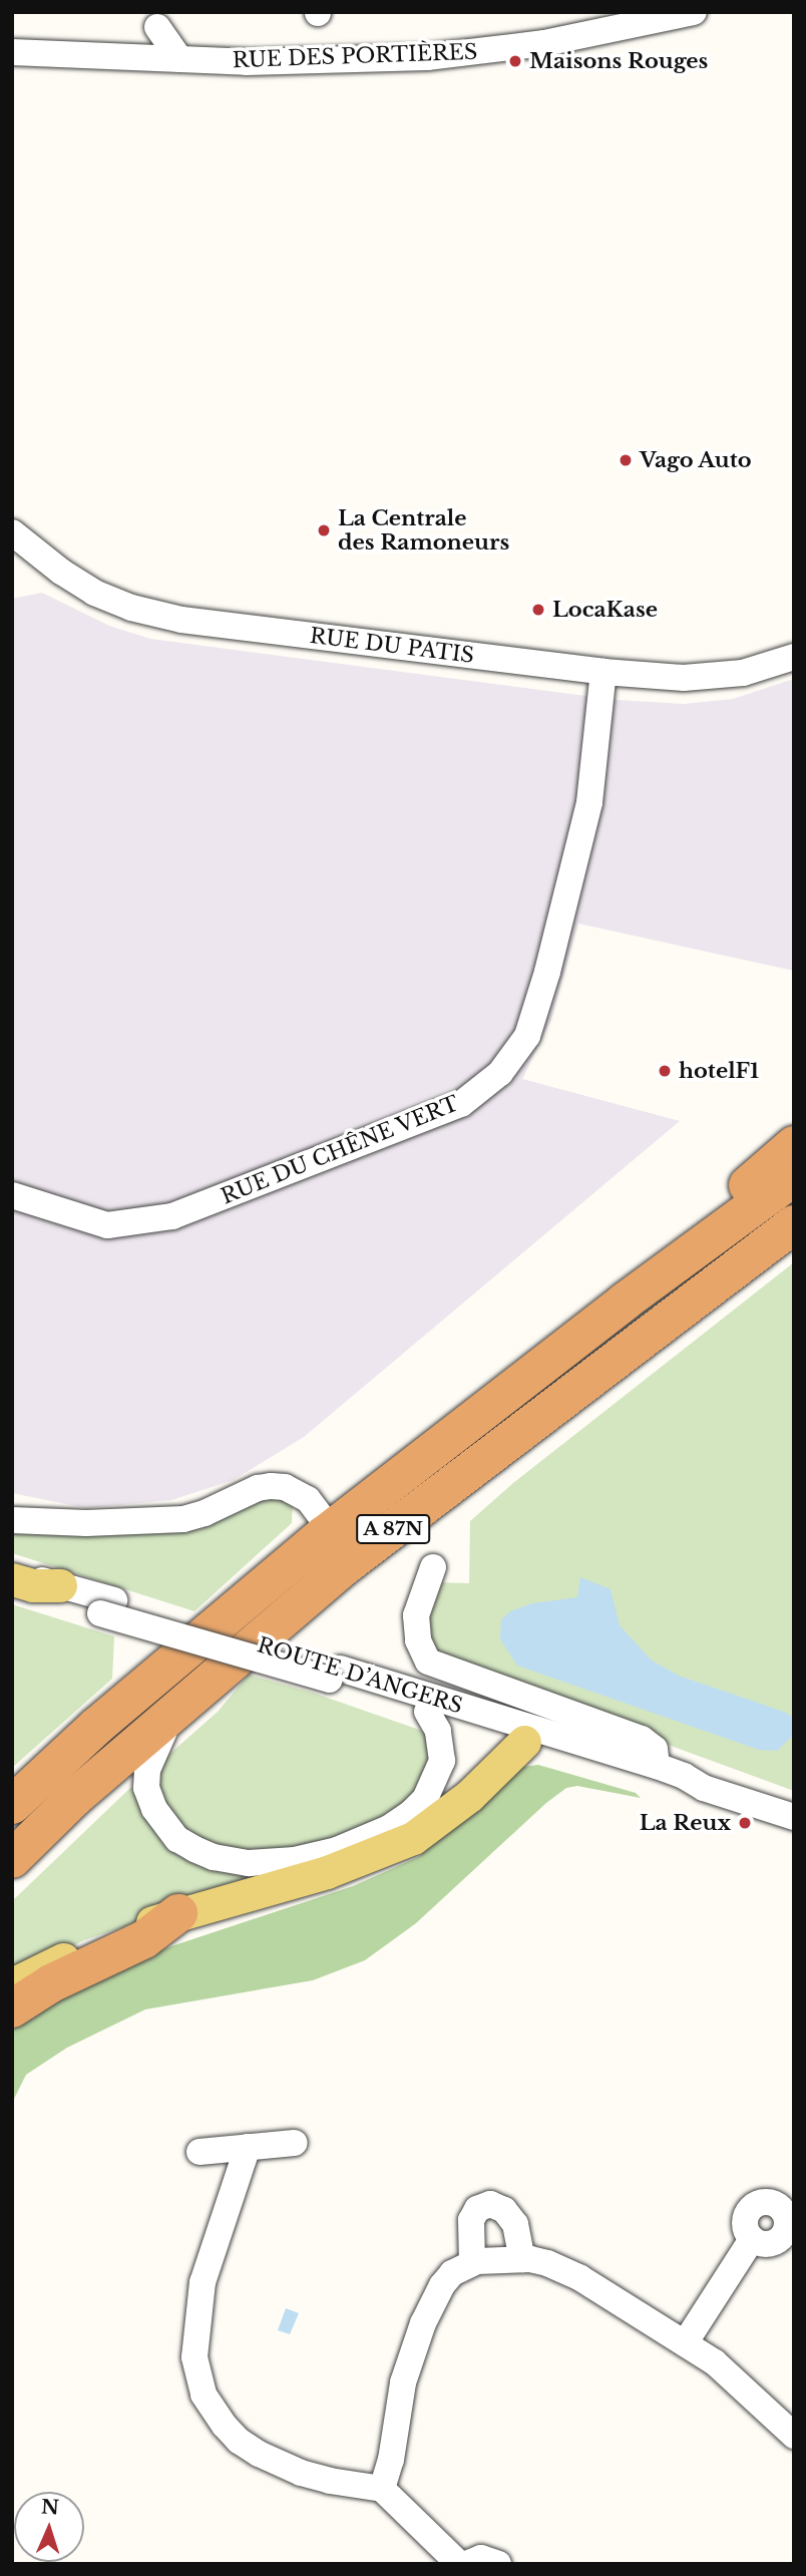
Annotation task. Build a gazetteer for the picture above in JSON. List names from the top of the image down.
{
  "streets": {
    "highway": ["A 87N"],
    "street": [
      "RUE DES PORTIÈRES",
      "RUE DU PATIS",
      "RUE DU CHÊNE VERT",
      "ROUTE D’ANGERS"
    ]
  },
  "crossings": [
    ["RUE DU PATIS", "RUE DU CHÊNE VERT"]
  ],
  "places": [
    "Maisons Rouges",
    "Vago Auto",
    "La Centrale des Ramoneurs",
    "LocaKase",
    "hotelF1",
    "La Reux"
  ],
  "north": "top"
}
